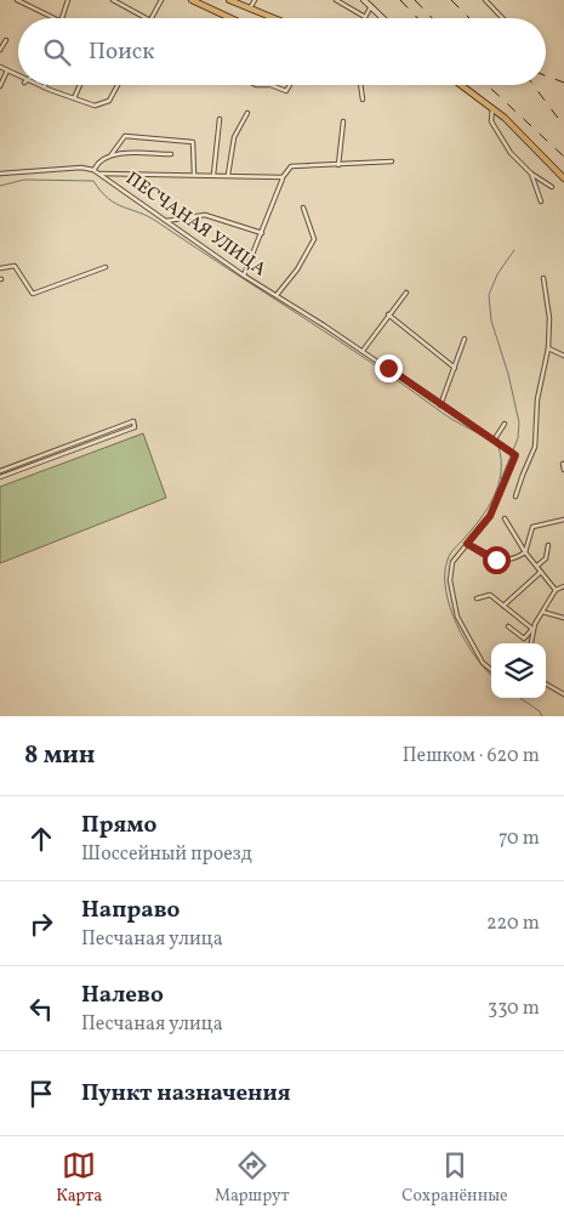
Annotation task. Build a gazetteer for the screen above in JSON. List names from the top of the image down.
{
  "streets": {
    "street": ["ПЕСЧАНАЯ УЛИЦА"]
  },
  "page": {
    "search": "Поиск",
    "heading": ["8 мин", "Пешком · 620 m"],
    "list": [
      ["Прямо", "Шоссейный проезд", "70 m"],
      ["Направо", "Песчаная улица", "220 m"],
      ["Налево", "Песчаная улица", "330 m"],
      "Пункт назначения"
    ],
    "nav": ["Карта", "Маршрут", "Сохранённые"]
  }
}
